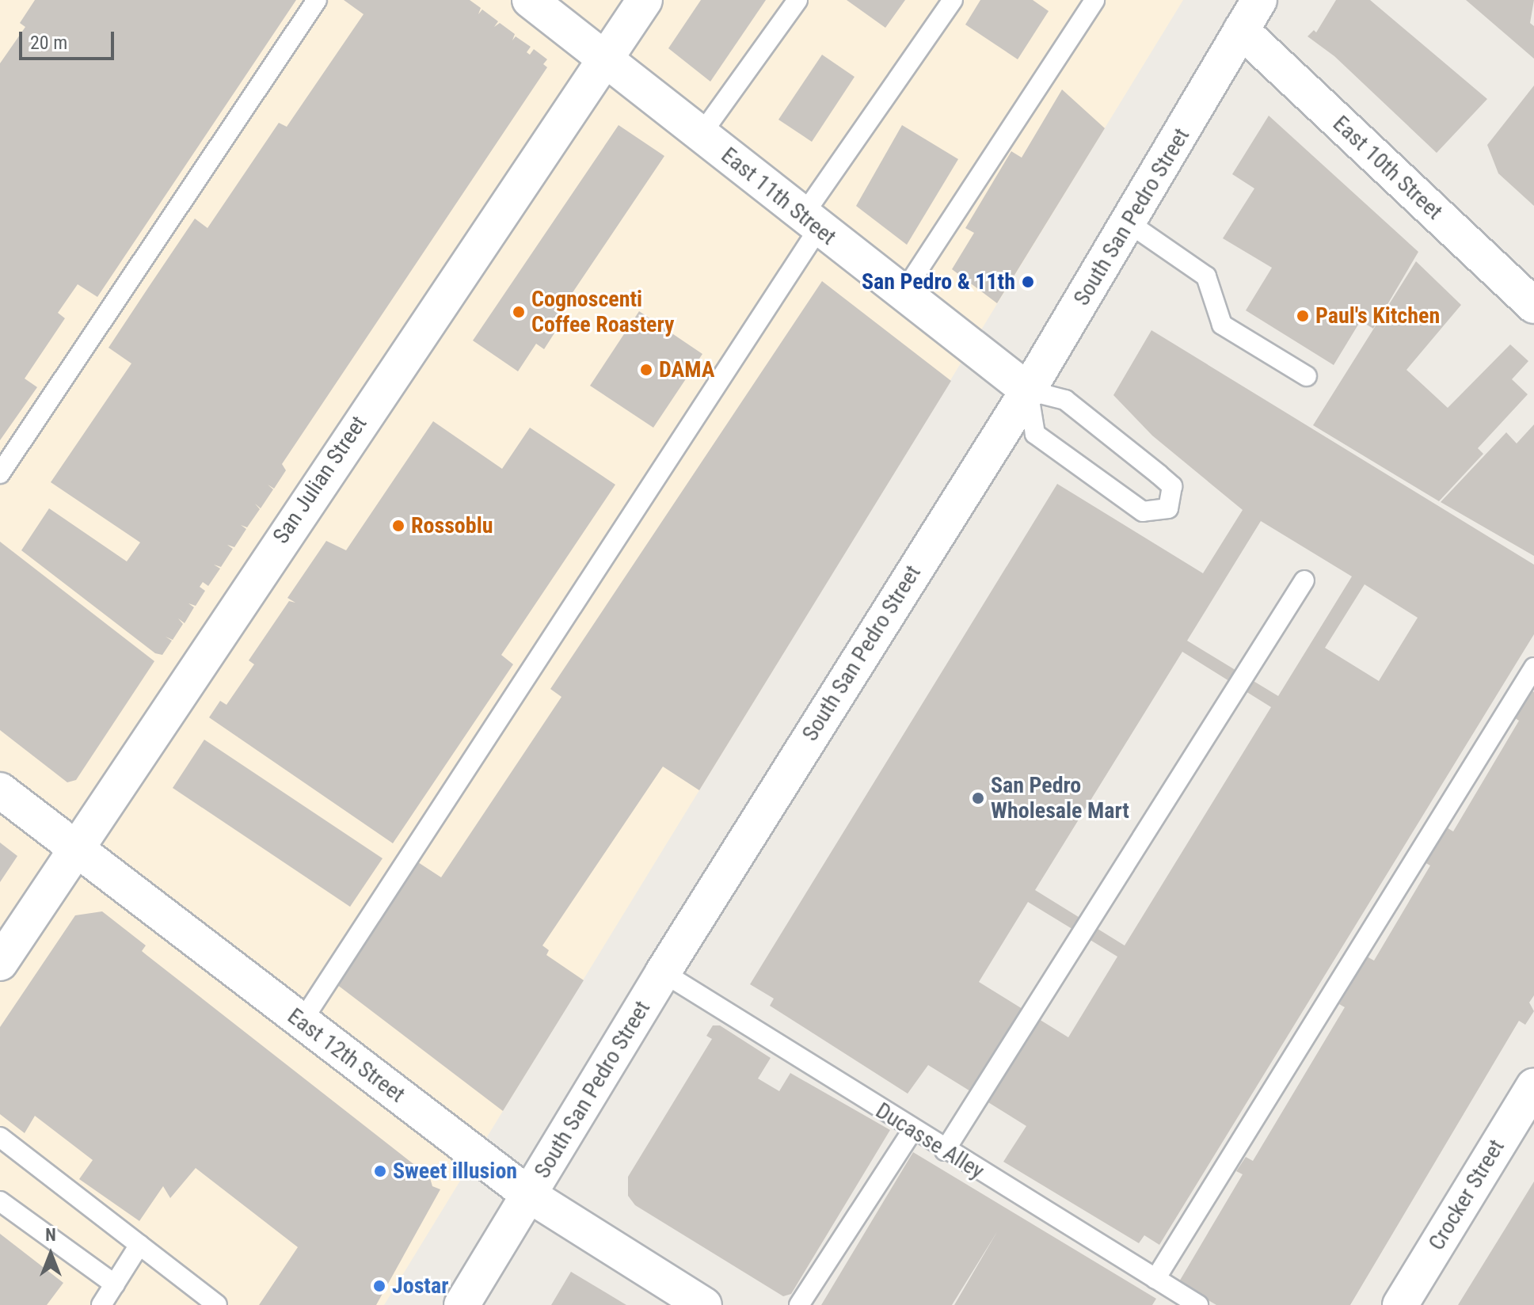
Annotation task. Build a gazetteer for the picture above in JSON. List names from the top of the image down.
{
  "streets": {
    "street": [
      "East 10th Street",
      "East 11th Street",
      "South San Pedro Street",
      "San Julian Street",
      "East 12th Street",
      "Crocker Street"
    ],
    "lane": ["Ducasse Alley"]
  },
  "crossings": [
    ["East 10th Street", "South San Pedro Street"],
    ["East 11th Street", "South San Pedro Street"],
    ["East 11th Street", "San Julian Street"],
    ["South San Pedro Street", "East 12th Street"],
    ["South San Pedro Street", "Ducasse Alley"],
    ["San Julian Street", "East 12th Street"]
  ],
  "places": [
    "San Pedro & 11th",
    "Cognoscenti Coffee Roastery",
    "Paul's Kitchen",
    "DAMA",
    "Rossoblu",
    "San Pedro Wholesale Mart",
    "Sweet illusion",
    "Jostar"
  ],
  "scale_bar": "20 m",
  "north": "top"
}
